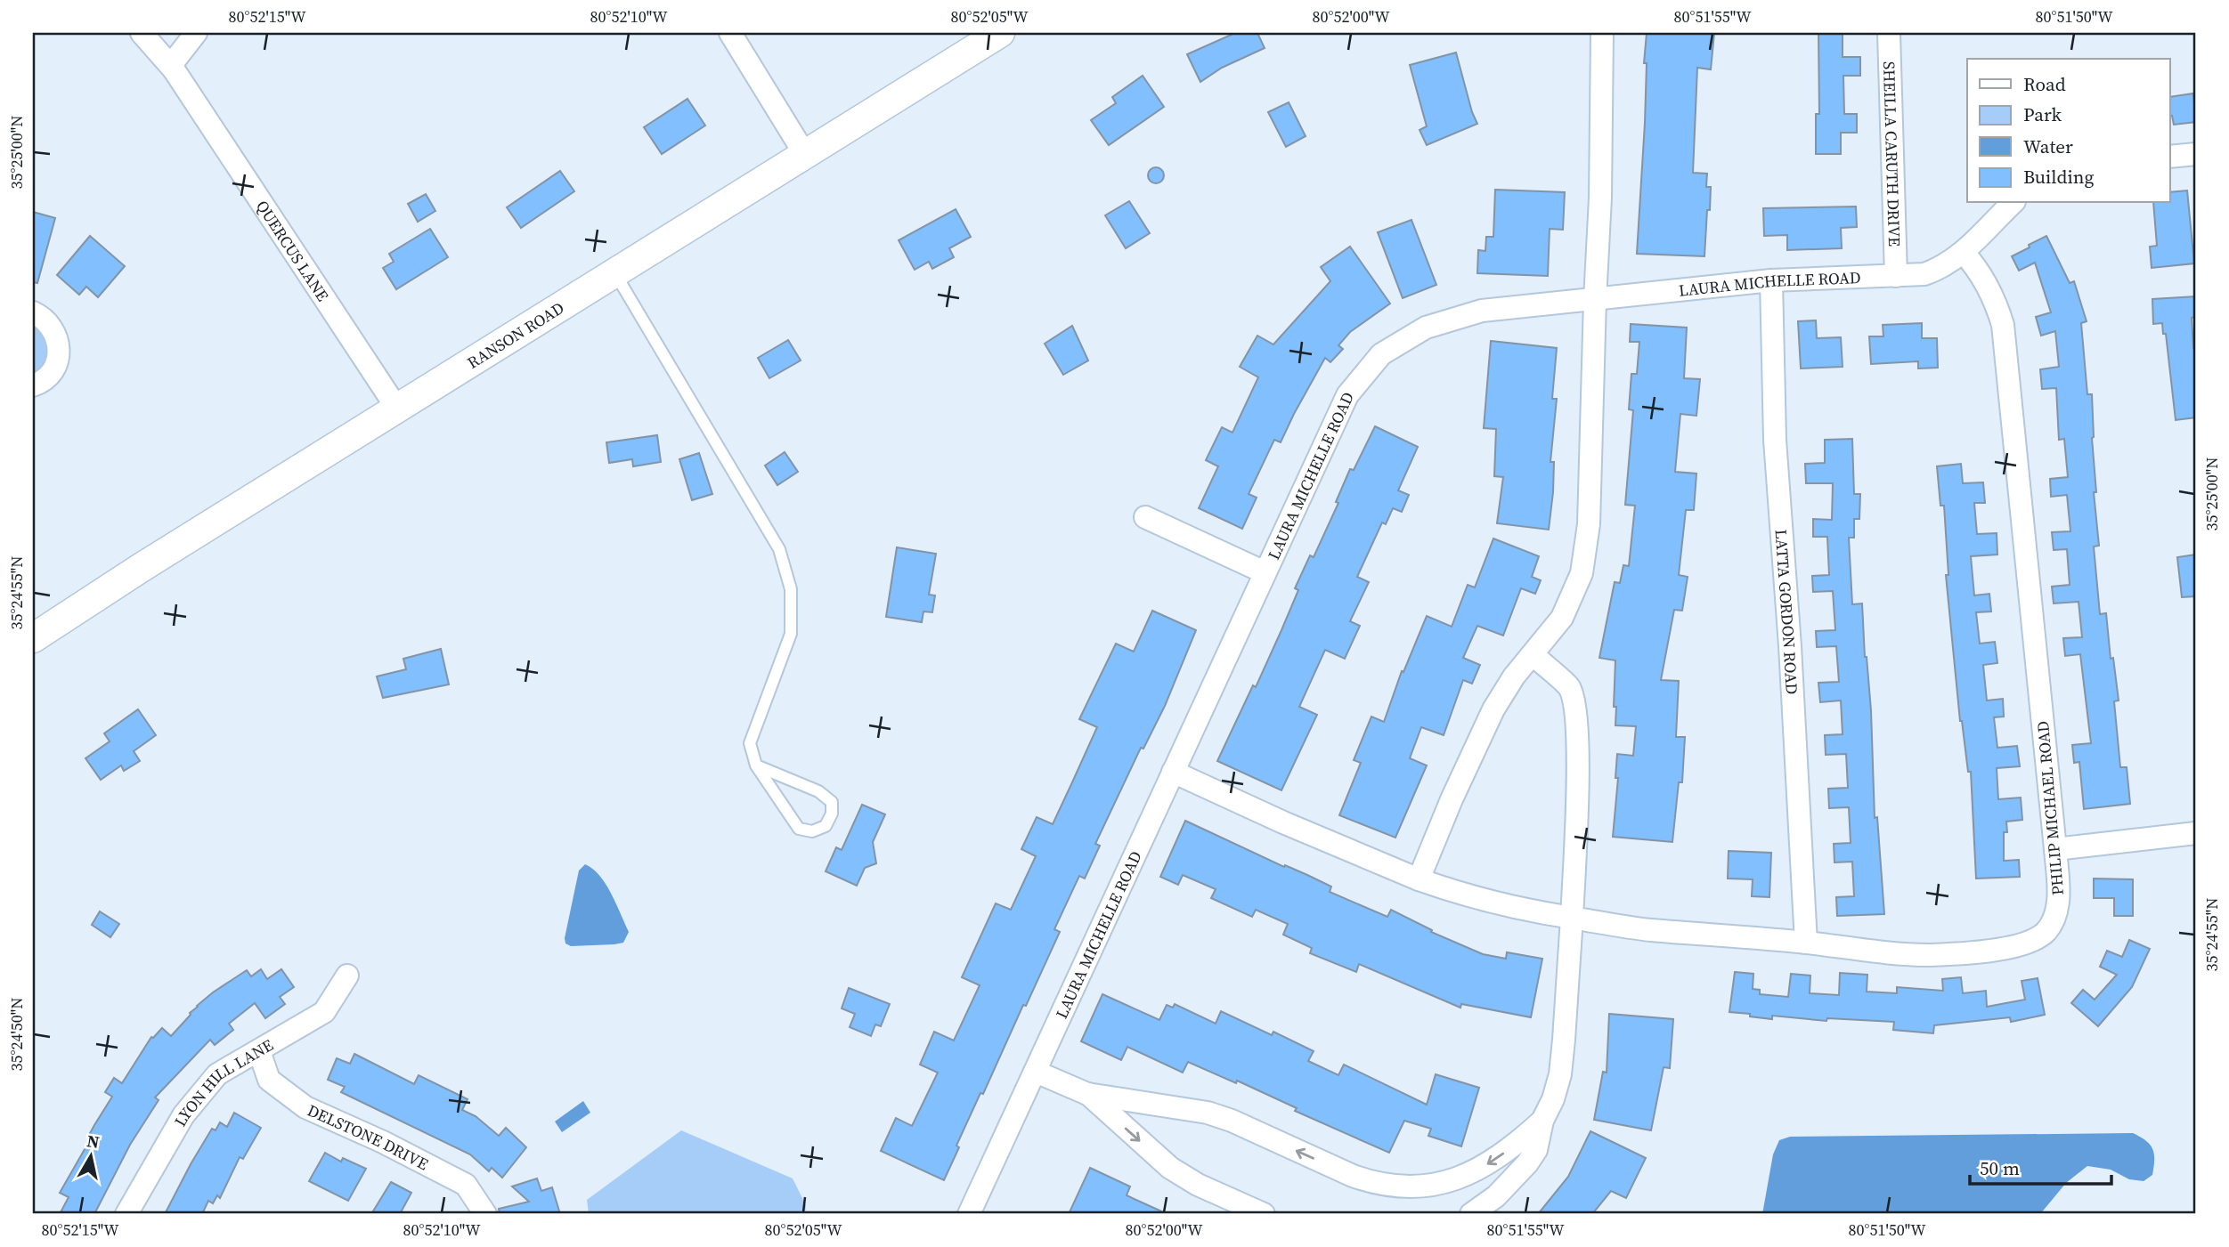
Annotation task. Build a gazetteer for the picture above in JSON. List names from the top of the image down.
{
  "streets": {
    "street": [
      "SHEILLA CARUTH DRIVE",
      "QUERCUS LANE",
      "LAURA MICHELLE ROAD",
      "RANSON ROAD",
      "LATTA GORDON ROAD",
      "PHILIP MICHAEL ROAD",
      "LYON HILL LANE",
      "DELSTONE DRIVE"
    ]
  },
  "crossings": [
    ["SHEILLA CARUTH DRIVE", "LAURA MICHELLE ROAD"],
    ["QUERCUS LANE", "RANSON ROAD"],
    ["LAURA MICHELLE ROAD", "LATTA GORDON ROAD"],
    ["LAURA MICHELLE ROAD", "PHILIP MICHAEL ROAD"],
    ["LATTA GORDON ROAD", "PHILIP MICHAEL ROAD"],
    ["LYON HILL LANE", "DELSTONE DRIVE"]
  ],
  "legend": [
    "Road",
    "Park",
    "Water",
    "Building"
  ],
  "scale_bar": "50 m",
  "north": "top",
  "coordinates": [
    "80°52'15\"W",
    "80°52'10\"W",
    "80°52'05\"W",
    "80°52'00\"W",
    "80°51'55\"W",
    "80°51'50\"W",
    "35°25'00\"N",
    "35°24'55\"N",
    "35°24'50\"N"
  ]
}
